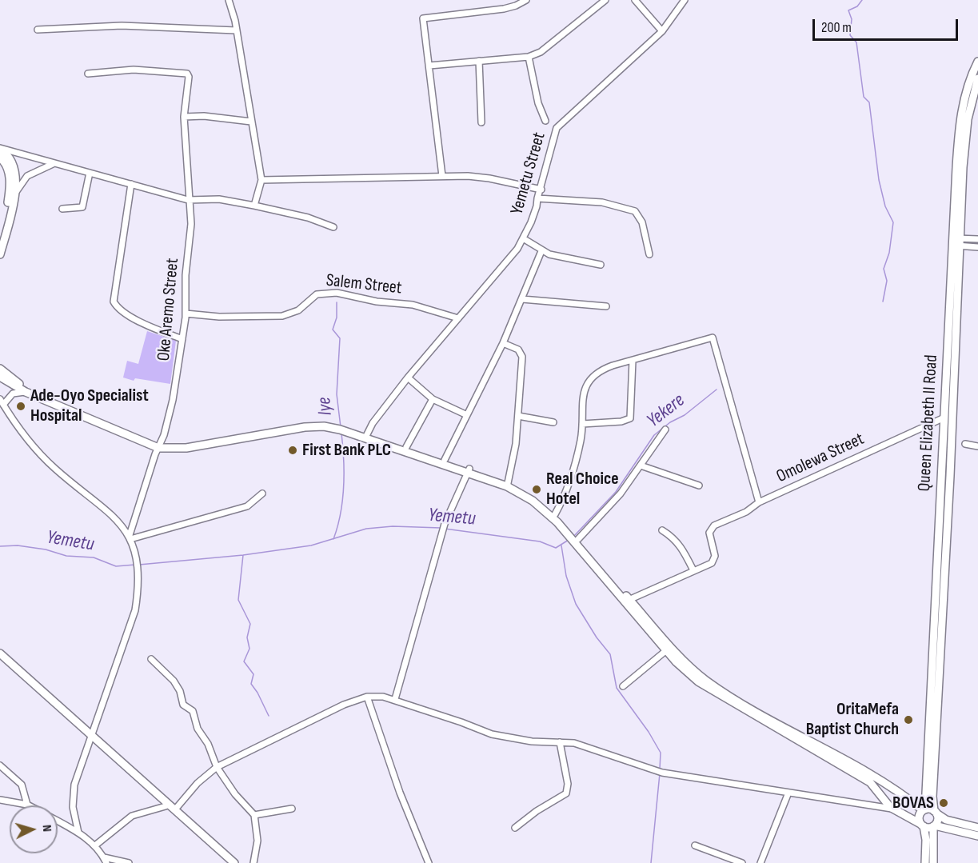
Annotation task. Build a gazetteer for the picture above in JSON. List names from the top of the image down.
{
  "streets": {
    "highway": ["Queen Elizabeth II Road"],
    "street": [
      "Yemetu Street",
      "Salem Street",
      "Oke Aremo Street",
      "Omolewa Street"
    ]
  },
  "crossings": [
    ["Yemetu Street", "Salem Street"],
    ["Salem Street", "Oke Aremo Street"],
    ["Queen Elizabeth II Road", "Omolewa Street"]
  ],
  "water": ["Iye", "Yekere", "Yemetu"],
  "places": [
    "Ade-Oyo Specialist Hospital",
    "First Bank PLC",
    "Real Choice Hotel",
    "OritaMefa Baptist Church",
    "BOVAS"
  ],
  "scale_bar": "200 m",
  "north": "right"
}
